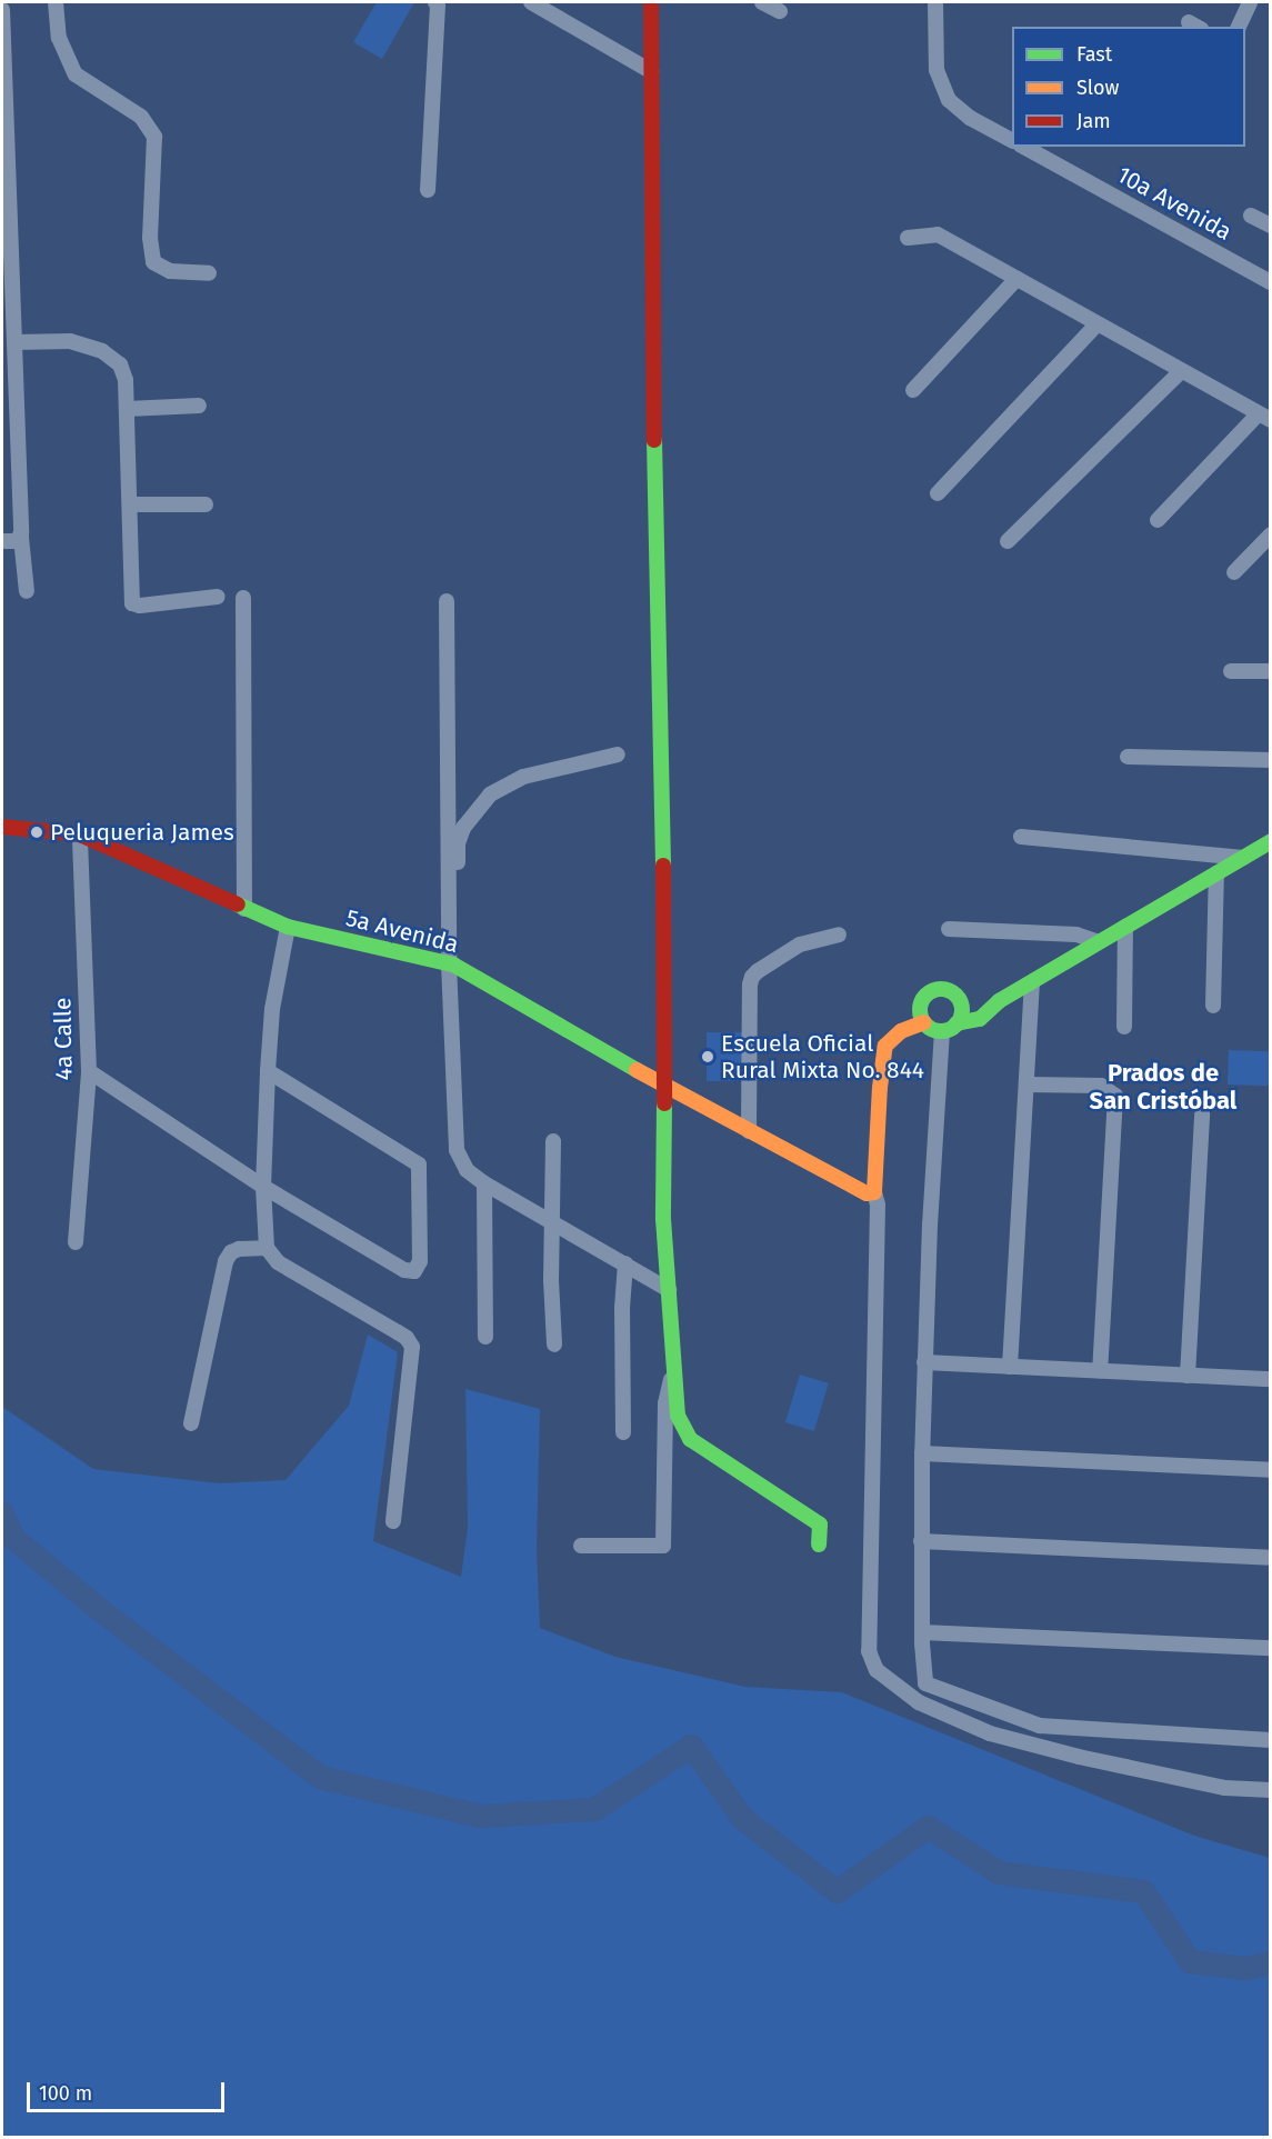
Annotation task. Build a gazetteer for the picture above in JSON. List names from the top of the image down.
{
  "streets": {
    "street": ["10a Avenida", "5a Avenida", "4a Calle"]
  },
  "crossings": [
    ["5a Avenida", "4a Calle"]
  ],
  "districts": ["Prados de San Cristóbal"],
  "places": ["Peluqueria James", "Escuela Oficial Rural Mixta No. 844"],
  "legend": ["Fast", "Slow", "Jam"],
  "scale_bar": "100 m"
}
